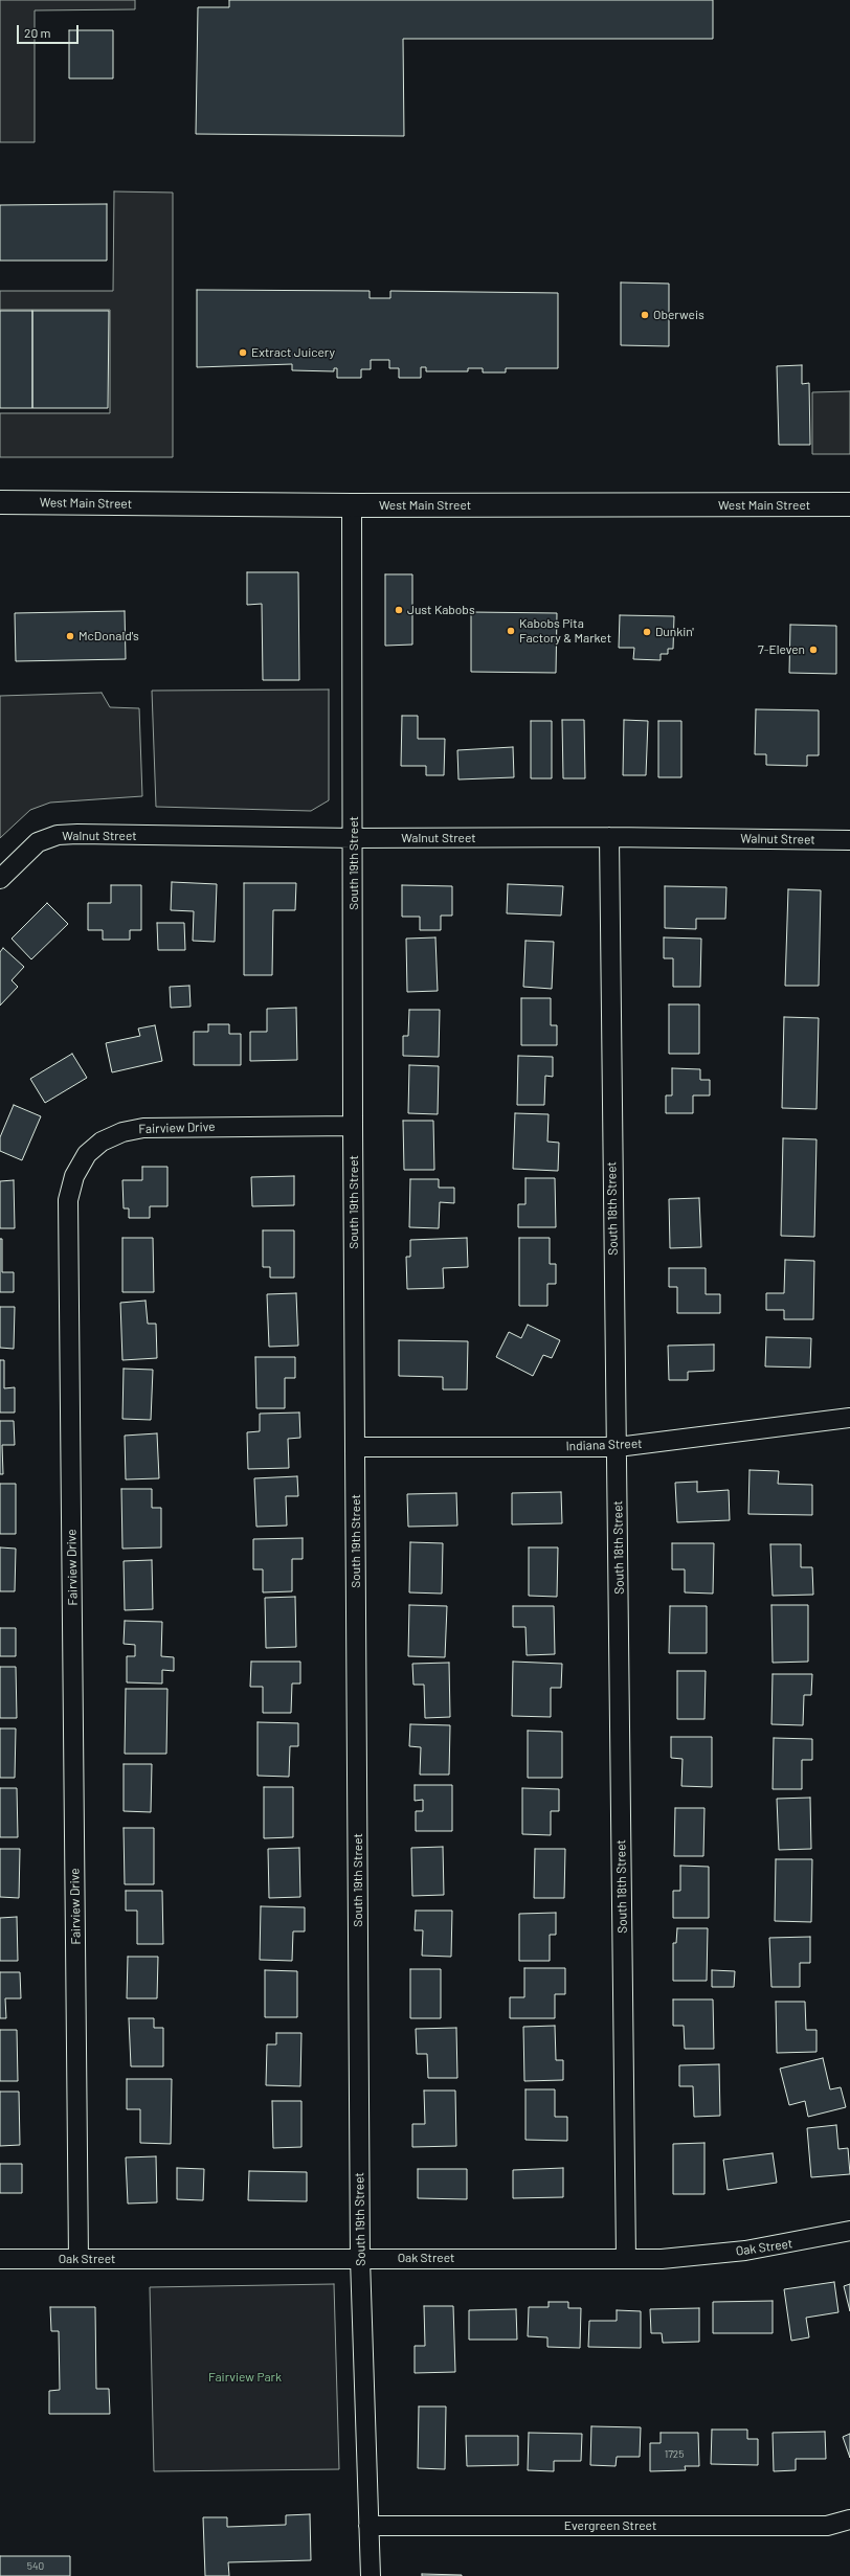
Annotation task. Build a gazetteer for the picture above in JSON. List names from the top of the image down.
{
  "streets": {
    "main road": ["West Main Street"],
    "street": [
      "Walnut Street",
      "South 19th Street",
      "Fairview Drive",
      "South 18th Street",
      "Indiana Street",
      "Oak Street",
      "Evergreen Street"
    ]
  },
  "crossings": [
    ["West Main Street", "South 19th Street"],
    ["Walnut Street", "South 19th Street"],
    ["Walnut Street", "South 18th Street"],
    ["South 19th Street", "Fairview Drive"],
    ["South 19th Street", "Indiana Street"],
    ["South 19th Street", "Oak Street"],
    ["South 19th Street", "Evergreen Street"],
    ["Fairview Drive", "Oak Street"],
    ["South 18th Street", "Indiana Street"],
    ["South 18th Street", "Oak Street"]
  ],
  "parks": ["Fairview Park"],
  "places": [
    "Oberweis",
    "Extract Juicery",
    "Just Kabobs",
    "Kabobs Pita Factory & Market",
    "Dunkin'",
    "McDonald's",
    "7-Eleven"
  ],
  "house_numbers": ["1725", "540"],
  "scale_bar": "20 m"
}
